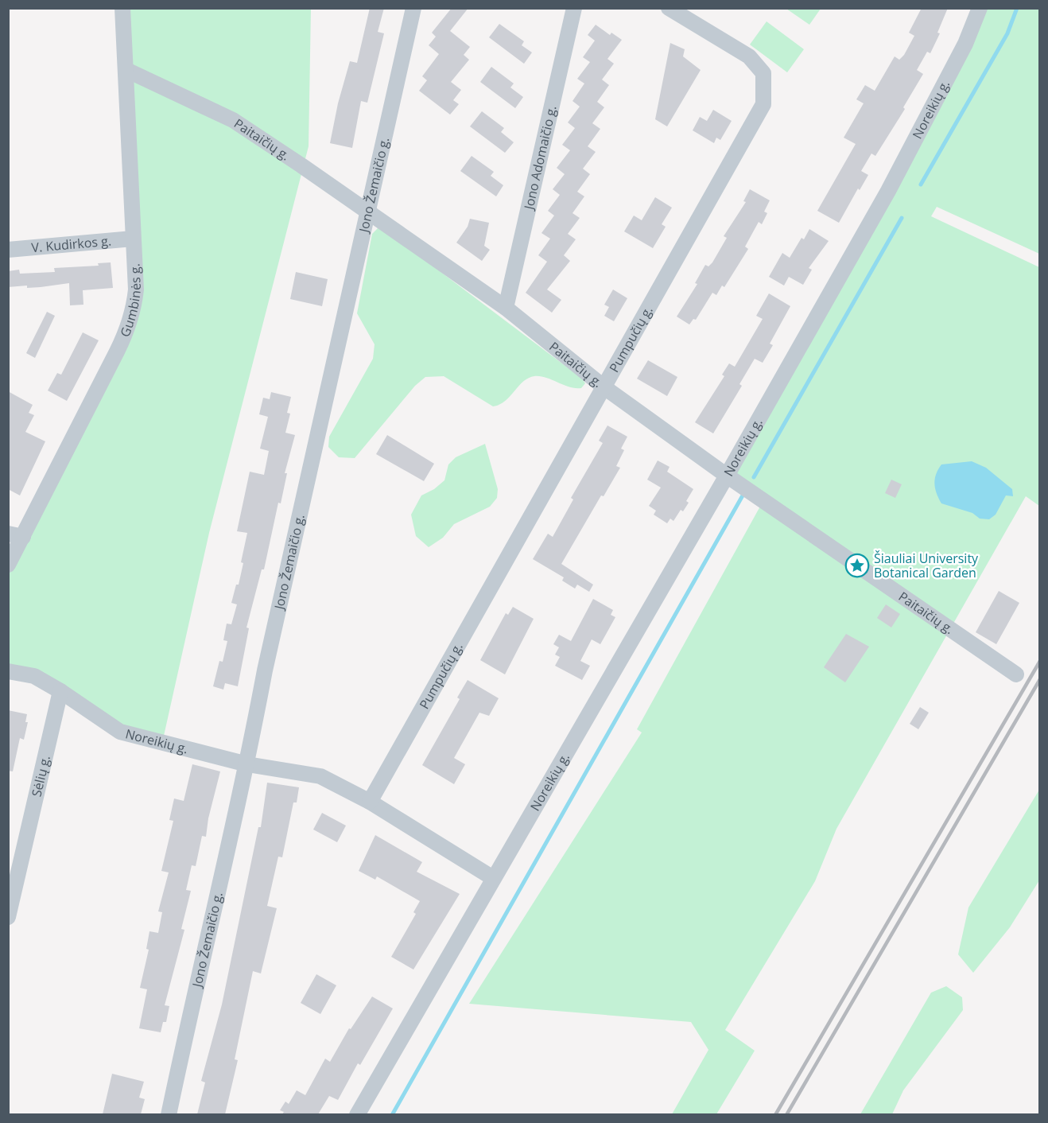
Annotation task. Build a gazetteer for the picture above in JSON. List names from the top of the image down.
{
  "streets": {
    "street": [
      "Noreikių g.",
      "Paitaičių g.",
      "Jono Adomaičio g.",
      "Jono Žemaičio g.",
      "V. Kudirkos g.",
      "Gumbinės g.",
      "Pumpučių g.",
      "Sėlių g."
    ]
  },
  "crossings": [
    ["Noreikių g.", "Paitaičių g."],
    ["Noreikių g.", "Jono Žemaičio g."],
    ["Noreikių g.", "Pumpučių g."],
    ["Noreikių g.", "Sėlių g."],
    ["Paitaičių g.", "Jono Adomaičio g."],
    ["Paitaičių g.", "Jono Žemaičio g."],
    ["Paitaičių g.", "Gumbinės g."],
    ["Paitaičių g.", "Pumpučių g."],
    ["V. Kudirkos g.", "Gumbinės g."]
  ],
  "places": {
    "place": ["Šiauliai University Botanical Garden"]
  }
}
